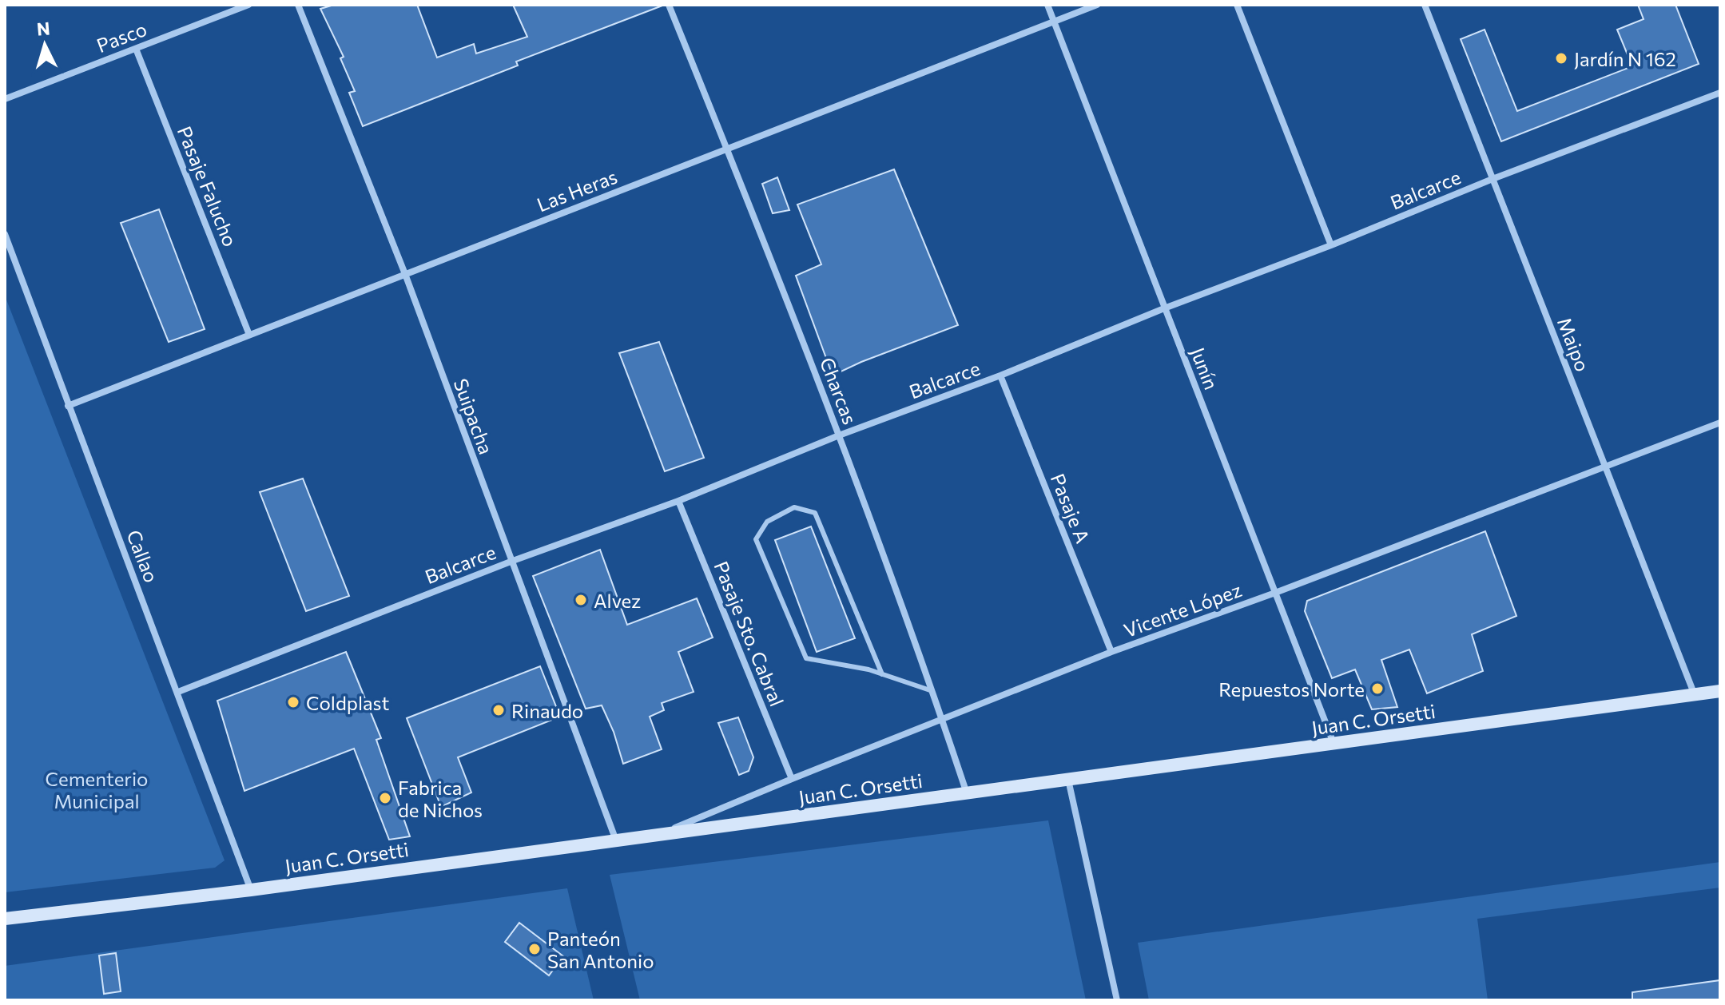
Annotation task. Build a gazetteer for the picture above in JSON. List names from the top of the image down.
{
  "streets": {
    "street": [
      "Pasco",
      "Pasaje Falucho",
      "Balcarce",
      "Las Heras",
      "Maipo",
      "Junín",
      "Charcas",
      "Suipacha",
      "Pasaje A",
      "Callao",
      "Vicente López",
      "Pasaje Sto. Cabral",
      "Juan C. Orsetti"
    ]
  },
  "crossings": [
    ["Pasco", "Pasaje Falucho"],
    ["Pasaje Falucho", "Las Heras"],
    ["Balcarce", "Maipo"],
    ["Balcarce", "Junín"],
    ["Balcarce", "Charcas"],
    ["Balcarce", "Suipacha"],
    ["Balcarce", "Pasaje A"],
    ["Balcarce", "Callao"],
    ["Balcarce", "Pasaje Sto. Cabral"],
    ["Las Heras", "Junín"],
    ["Las Heras", "Charcas"],
    ["Las Heras", "Suipacha"],
    ["Las Heras", "Callao"],
    ["Maipo", "Vicente López"],
    ["Maipo", "Juan C. Orsetti"],
    ["Junín", "Vicente López"],
    ["Junín", "Juan C. Orsetti"],
    ["Charcas", "Vicente López"],
    ["Charcas", "Juan C. Orsetti"],
    ["Suipacha", "Juan C. Orsetti"],
    ["Pasaje A", "Vicente López"],
    ["Callao", "Juan C. Orsetti"],
    ["Vicente López", "Pasaje Sto. Cabral"],
    ["Vicente López", "Juan C. Orsetti"]
  ],
  "parks": ["Cementerio Municipal"],
  "places": [
    "Jardín N 162",
    "Alvez",
    "Repuestos Norte",
    "Coldplast",
    "Rinaudo",
    "Fabrica de Nichos",
    "Panteón San Antonio"
  ],
  "north": "top"
}
